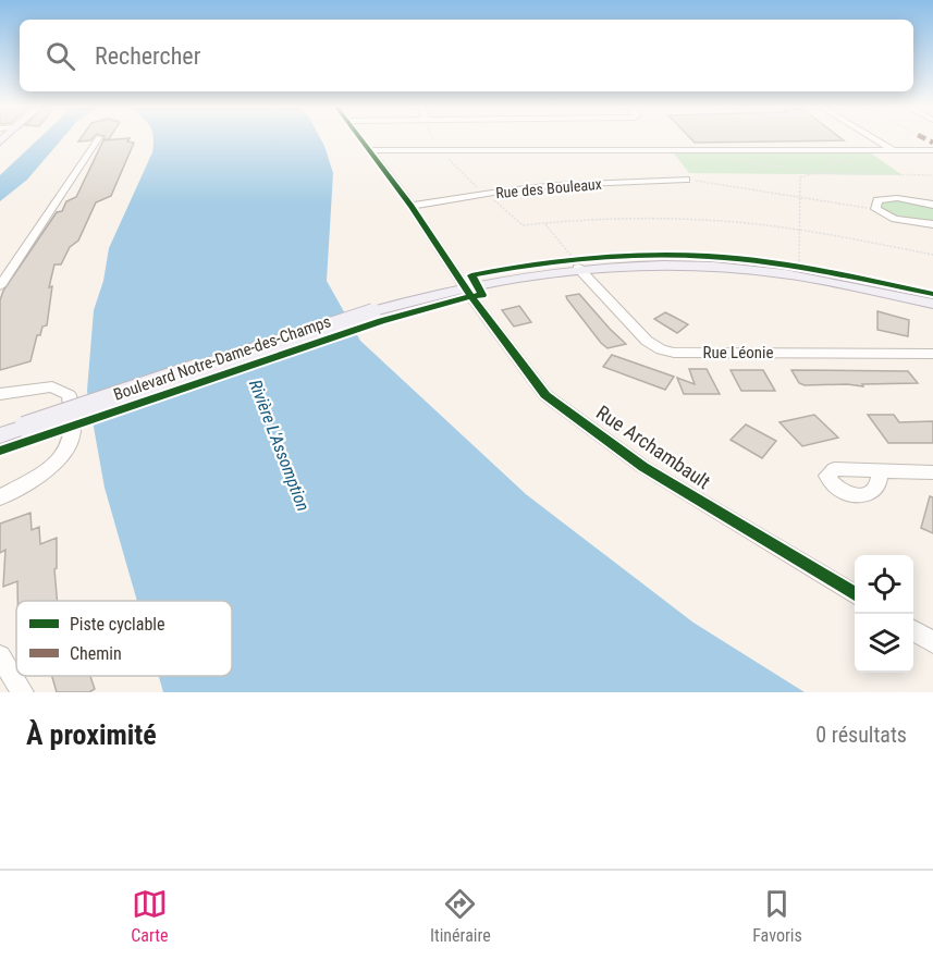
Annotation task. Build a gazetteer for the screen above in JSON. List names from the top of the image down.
{
  "streets": {
    "main road": ["Boulevard Notre-Dame-des-Champs"],
    "street": ["Rue des Bouleaux", "Rue Léonie", "Rue Archambault"]
  },
  "crossings": [
    ["Rue des Bouleaux", "Rue Archambault"],
    ["Rue Léonie", "Boulevard Notre-Dame-des-Champs"],
    ["Boulevard Notre-Dame-des-Champs", "Rue Archambault"]
  ],
  "water": ["Rivière L'Assomption"],
  "legend": ["Piste cyclable", "Chemin"],
  "page": {
    "search": "Rechercher",
    "heading": ["À proximité", "0 résultats"],
    "nav": ["Carte", "Itinéraire", "Favoris"]
  }
}
